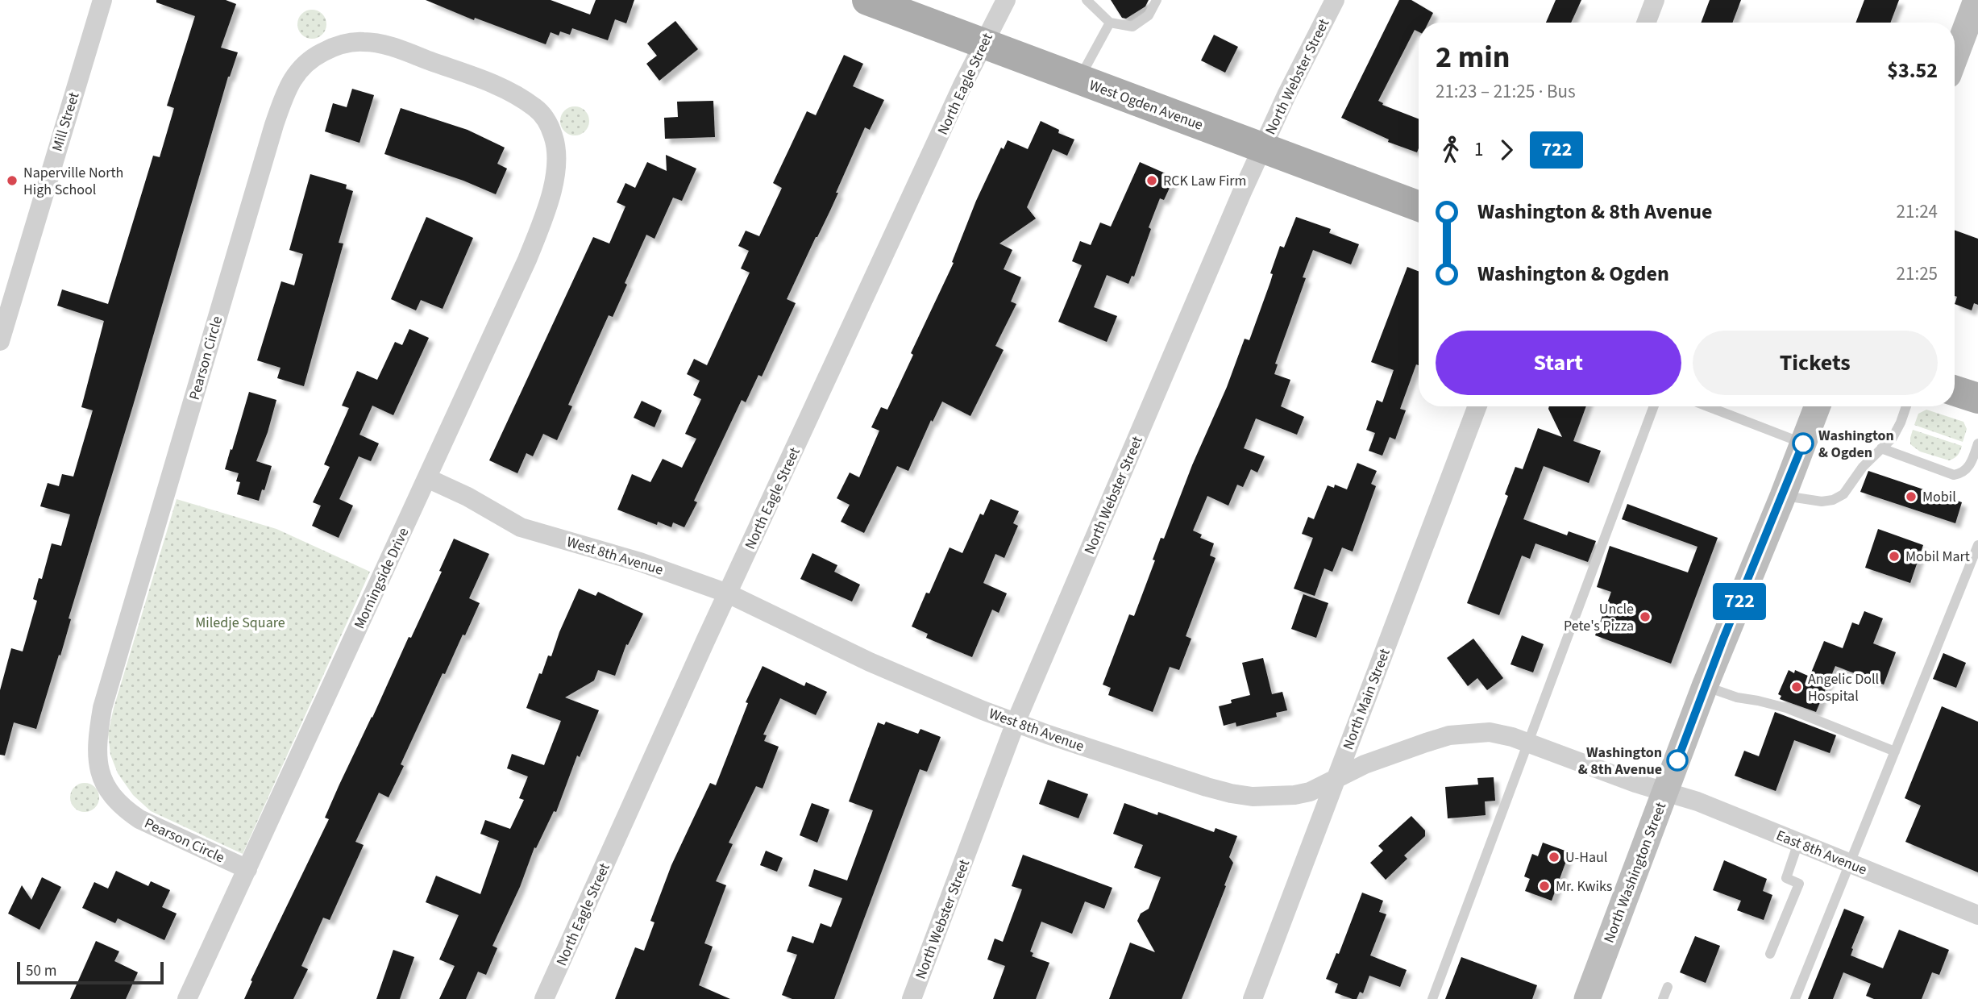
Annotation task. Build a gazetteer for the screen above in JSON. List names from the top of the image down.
{
  "streets": {
    "main road": ["West Ogden Avenue", "North Washington Street"],
    "street": [
      "North Webster Street",
      "North Eagle Street",
      "Mill Street",
      "Pearson Circle",
      "West 8th Avenue",
      "Morningside Drive",
      "North Main Street",
      "East 8th Avenue"
    ]
  },
  "crossings": [
    ["North Webster Street", "West Ogden Avenue"],
    ["North Webster Street", "West 8th Avenue"],
    ["North Eagle Street", "West Ogden Avenue"],
    ["North Eagle Street", "West 8th Avenue"],
    ["Pearson Circle", "Morningside Drive"],
    ["West 8th Avenue", "Morningside Drive"],
    ["West 8th Avenue", "North Main Street"],
    ["West 8th Avenue", "East 8th Avenue"],
    ["West 8th Avenue", "North Washington Street"],
    ["East 8th Avenue", "North Washington Street"]
  ],
  "parks": ["Miledje Square"],
  "places": [
    "Naperville North High School",
    "RCK Law Firm",
    "Washington & Ogden",
    "Mobil",
    "Mobil Mart",
    "Uncle Pete's Pizza",
    "Angelic Doll Hospital",
    "Washington & 8th Avenue",
    "U-Haul",
    "Mr. Kwiks"
  ],
  "lines": ["bus line 722"],
  "scale_bar": "50 m",
  "page": {
    "on_map": "722",
    "heading": ["2 min", "21:23 – 21:25 · Bus", "$3.52"],
    "legs": ["1", "722"],
    "list": [
      {
        "name": "Washington & 8th Avenue",
        "value": "21:24"
      },
      {
        "name": "Washington & Ogden",
        "value": "21:25"
      }
    ],
    "buttons": ["Start", "Tickets"],
    "scale": "50 m"
  }
}
